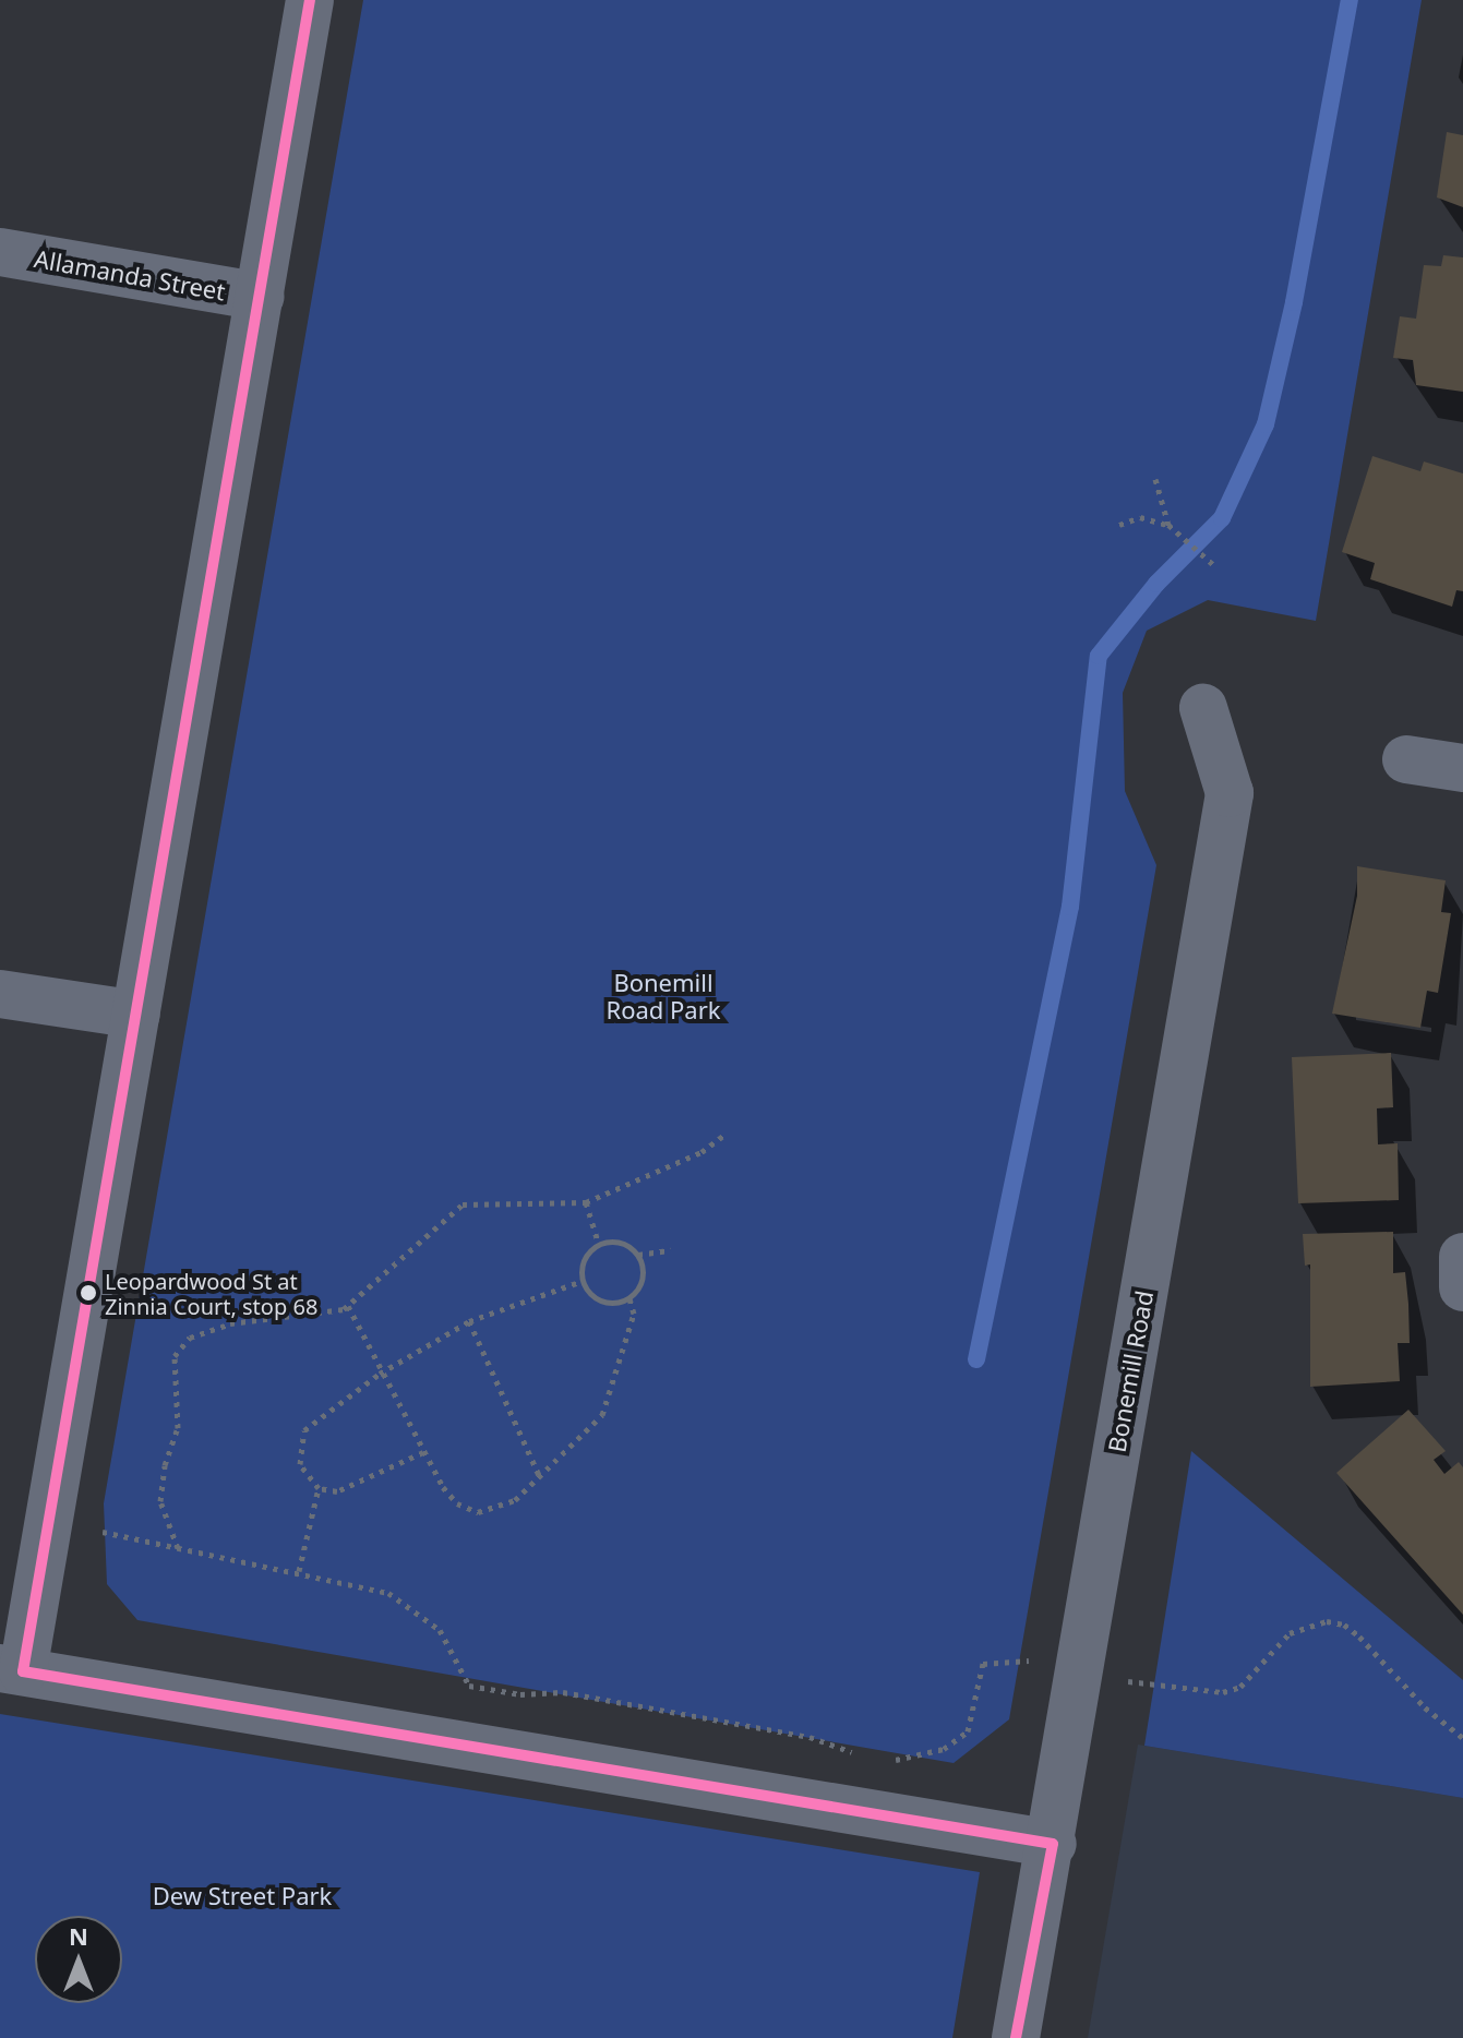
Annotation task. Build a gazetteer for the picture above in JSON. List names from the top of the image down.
{
  "streets": {
    "street": ["Allamanda Street", "Bonemill Road"]
  },
  "parks": ["Bonemill Road Park", "Dew Street Park"],
  "places": ["Leopardwood St at Zinnia Court, stop 68"],
  "north": "top"
}
